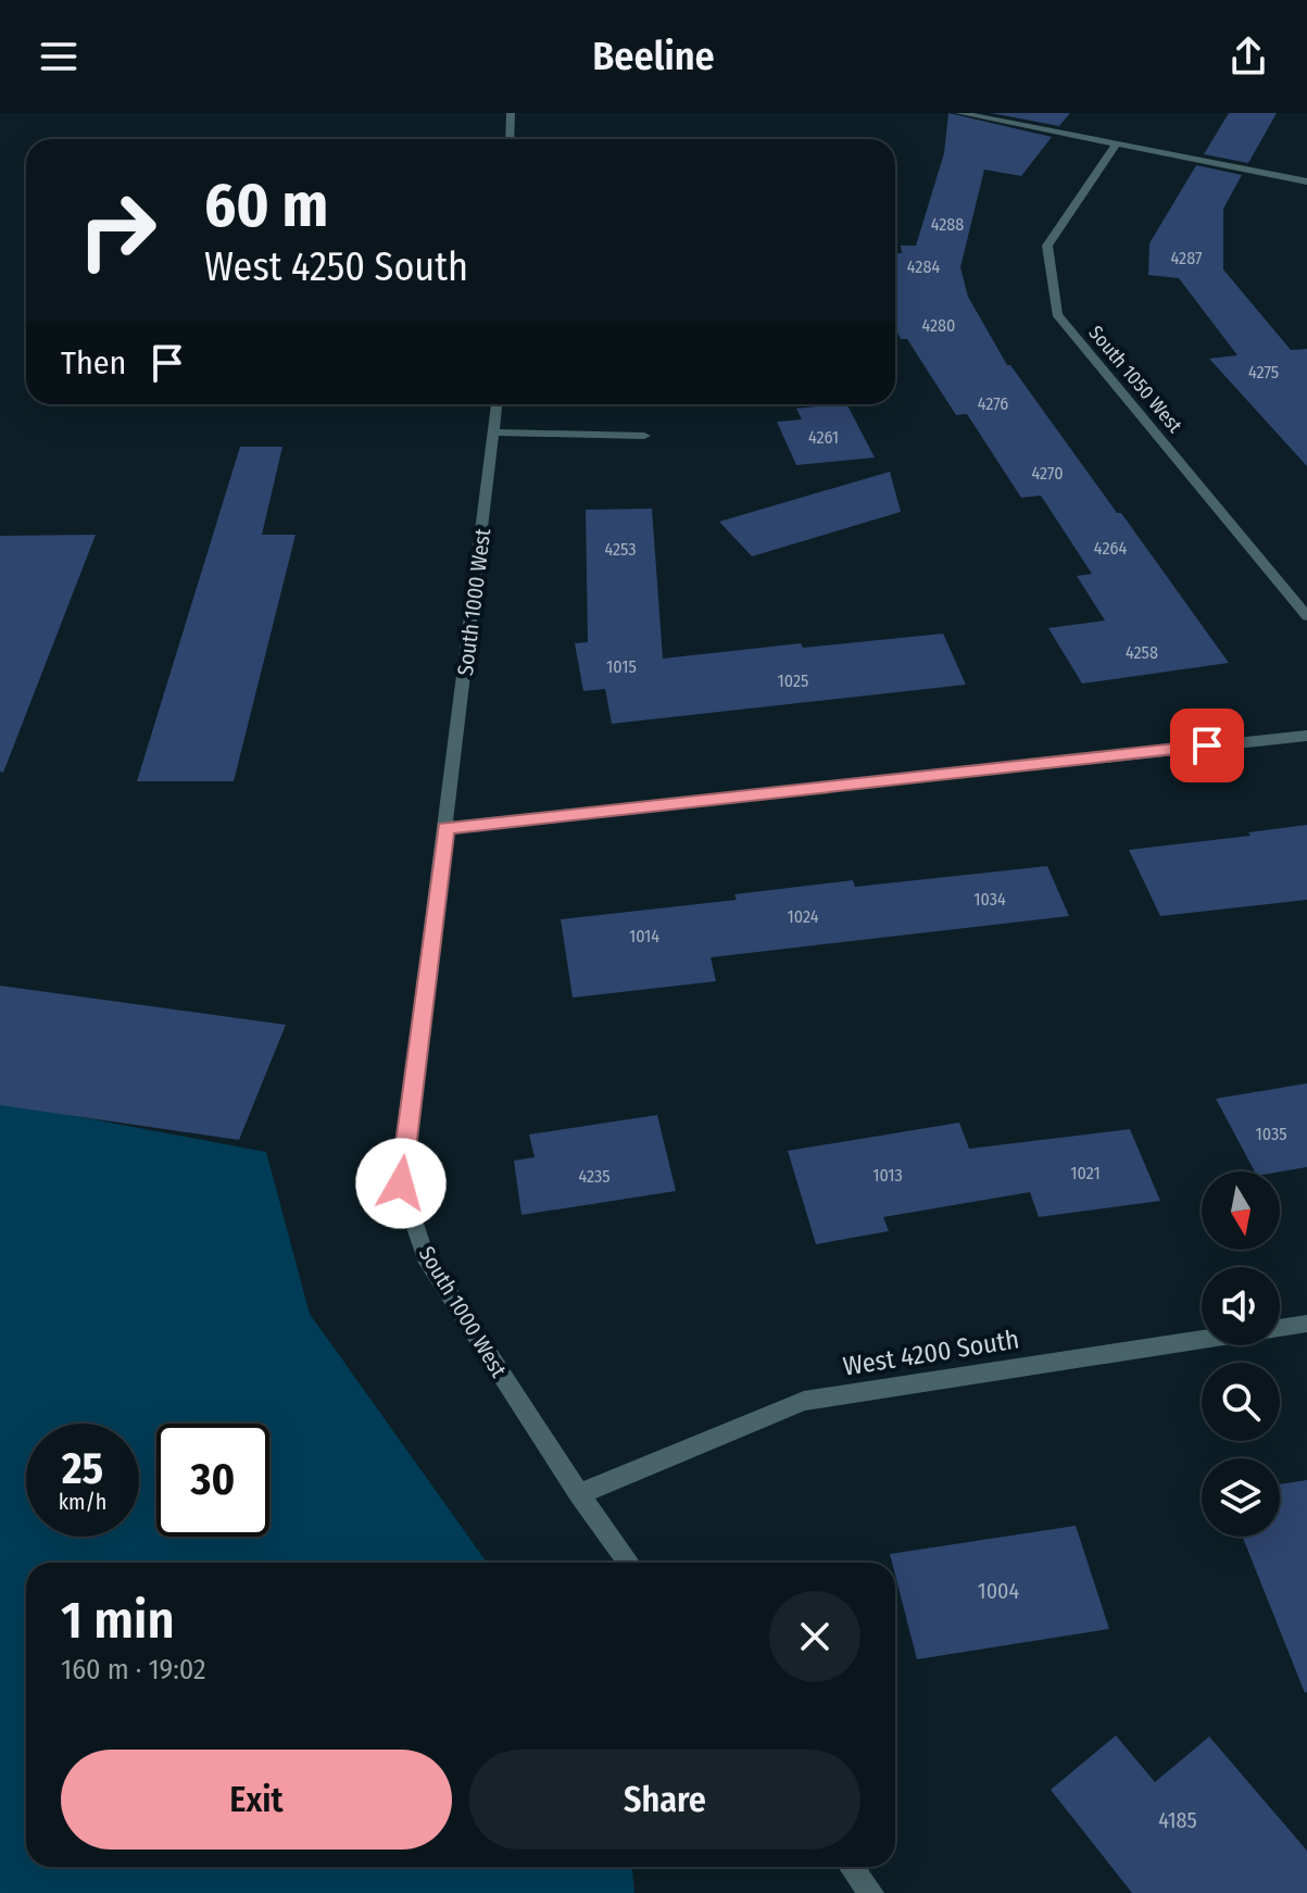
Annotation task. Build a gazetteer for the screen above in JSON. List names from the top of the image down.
{
  "streets": {
    "street": ["South 1050 West", "South 1000 West", "West 4200 South"]
  },
  "crossings": [
    ["South 1000 West", "West 4200 South"]
  ],
  "house_numbers": [
    "4288",
    "4287",
    "4284",
    "4280",
    "4275",
    "4276",
    "4261",
    "4270",
    "4264",
    "4253",
    "4258",
    "1015",
    "1025",
    "1034",
    "1024",
    "1014",
    "1035",
    "1021",
    "1013",
    "4235",
    "1004",
    "4185"
  ],
  "north": "bottom",
  "page": {
    "header": "Beeline",
    "turn": ["60 m", "West 4250 South"],
    "then": "Then",
    "speed": "25 km/h",
    "limit": "30",
    "heading": ["1 min", "160 m · 19:02"],
    "buttons": ["Exit", "Share"]
  }
}
